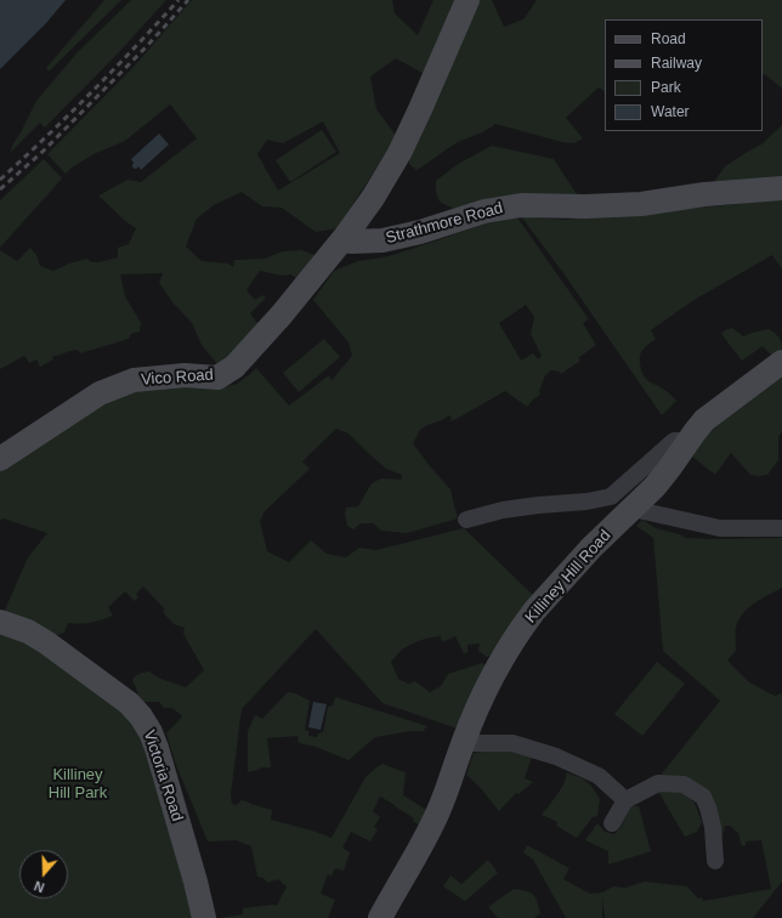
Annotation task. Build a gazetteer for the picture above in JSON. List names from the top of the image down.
{
  "streets": {
    "main road": [
      "Strathmore Road",
      "Vico Road",
      "Killiney Hill Road",
      "Victoria Road"
    ]
  },
  "crossings": [
    ["Strathmore Road", "Vico Road"]
  ],
  "parks": ["Killiney Hill Park"],
  "legend": [
    "Road",
    "Railway",
    "Park",
    "Water"
  ],
  "north": "bottom"
}
